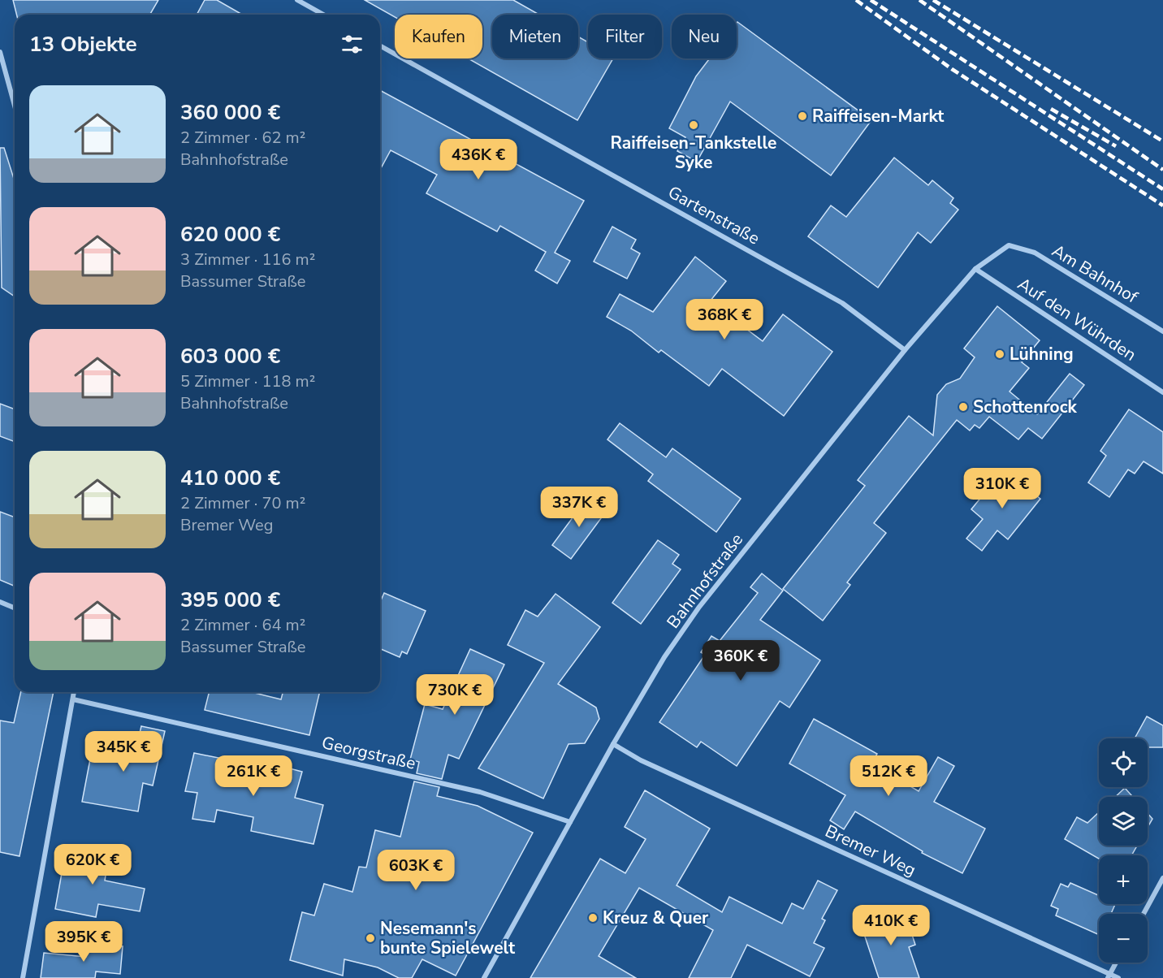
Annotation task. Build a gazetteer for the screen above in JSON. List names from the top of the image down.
{
  "streets": {
    "street": [
      "Gartenstraße",
      "Am Bahnhof",
      "Auf den Wührden",
      "Bahnhofstraße",
      "Georgstraße",
      "Bremer Weg"
    ]
  },
  "crossings": [
    ["Gartenstraße", "Bahnhofstraße"],
    ["Am Bahnhof", "Bahnhofstraße"],
    ["Auf den Wührden", "Bahnhofstraße"],
    ["Bahnhofstraße", "Georgstraße"],
    ["Bahnhofstraße", "Bremer Weg"]
  ],
  "places": [
    "Raiffeisen-Markt",
    "Raiffeisen-Tankstelle Syke",
    "Lühning",
    "Schottenrock",
    "Kreuz & Quer",
    "Nesemann's bunte Spielewelt"
  ],
  "page": {
    "chip": [
      "Kaufen",
      "Mieten",
      "Filter",
      "Neu"
    ],
    "heading": "13 Objekte",
    "list": [
      {
        "name": "360 000 €",
        "note": "2 Zimmer · 62 m² · Bahnhofstraße"
      },
      {
        "name": "620 000 €",
        "note": "3 Zimmer · 116 m² · Bassumer Straße"
      },
      {
        "name": "603 000 €",
        "note": "5 Zimmer · 118 m² · Bahnhofstraße"
      },
      {
        "name": "410 000 €",
        "note": "2 Zimmer · 70 m² · Bremer Weg"
      },
      {
        "name": "395 000 €",
        "note": "2 Zimmer · 64 m² · Bassumer Straße"
      }
    ],
    "price": [
      "436K €",
      "368K €",
      "310K €",
      "337K €",
      "360K €",
      "730K €",
      "345K €",
      "261K €",
      "512K €",
      "620K €",
      "603K €",
      "410K €",
      "395K €"
    ],
    "map_buttons": ["+", "−"]
  }
}
